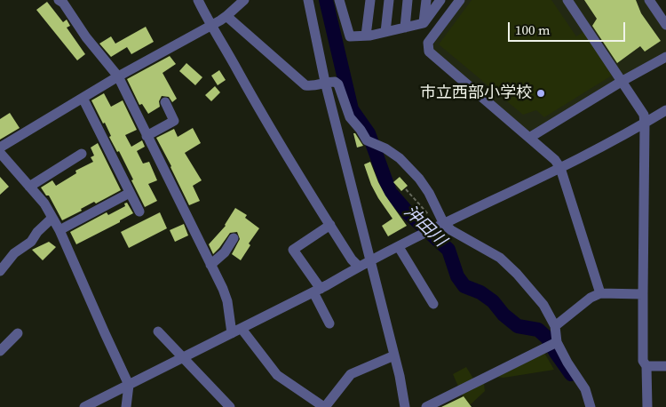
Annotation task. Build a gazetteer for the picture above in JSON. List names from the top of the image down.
{
  "water": ["沖田川"],
  "places": ["市立西部小学校"],
  "scale_bar": "100 m"
}
